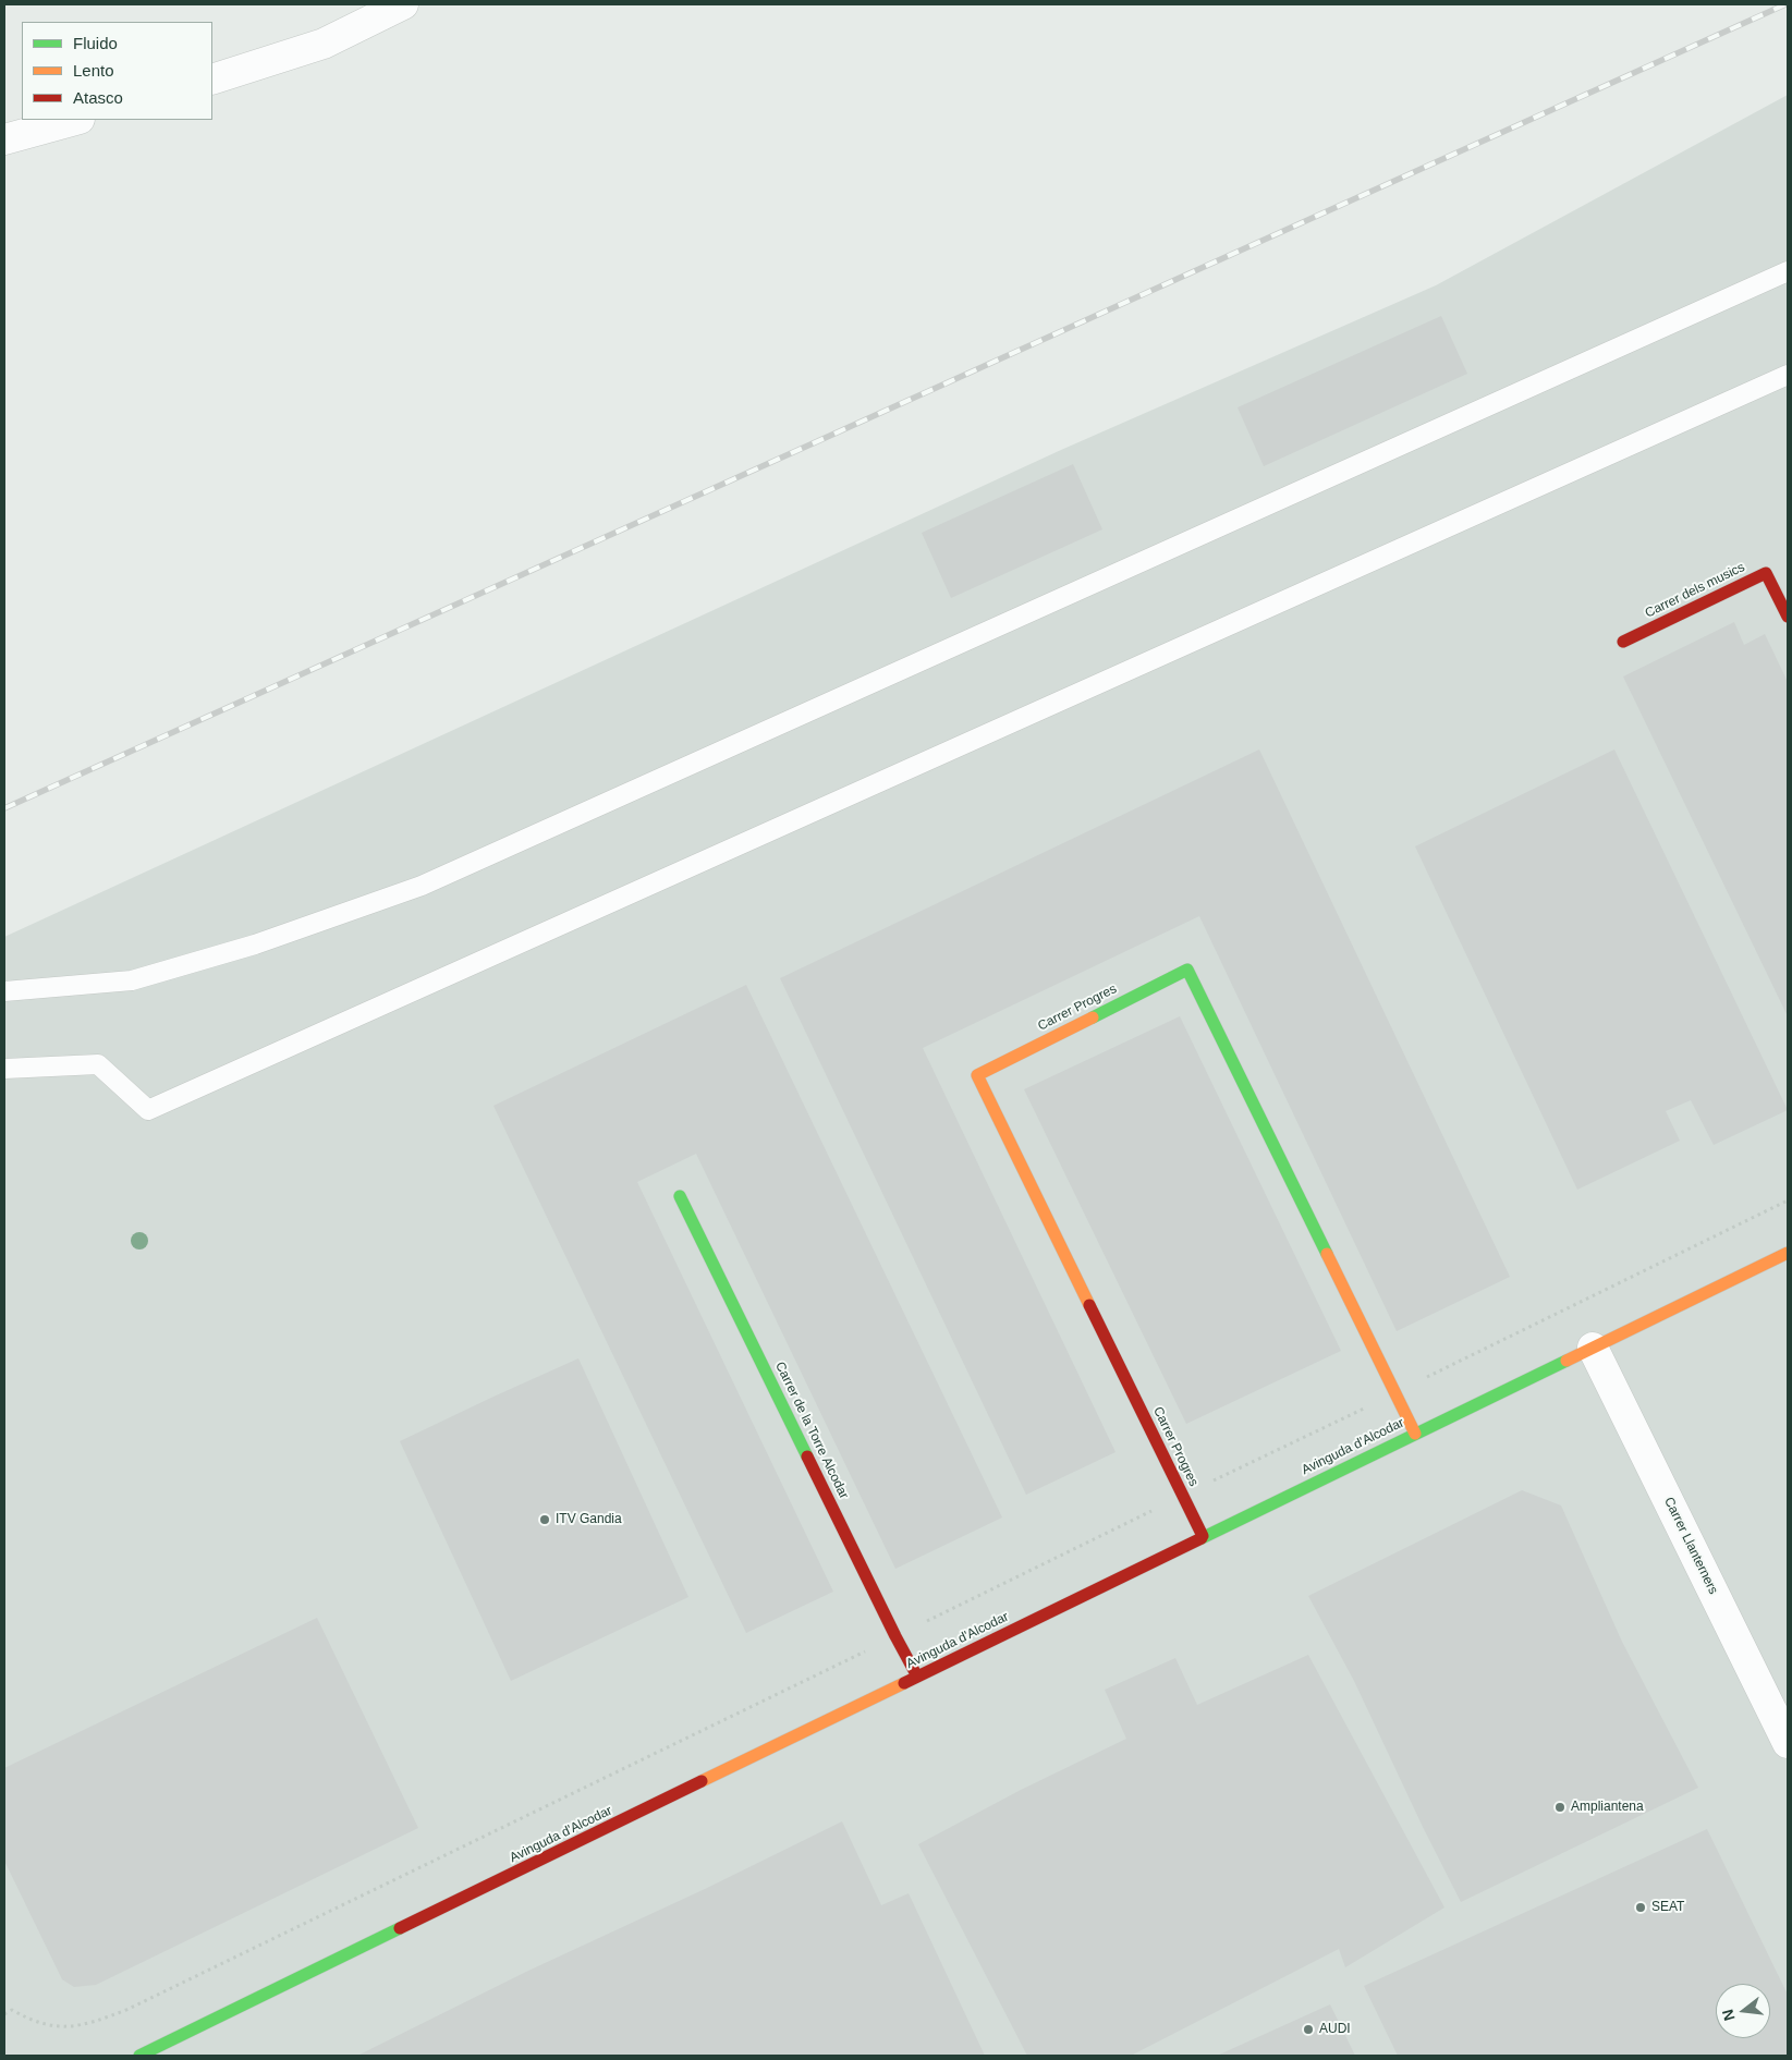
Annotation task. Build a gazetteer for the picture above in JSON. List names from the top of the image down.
{
  "streets": {
    "street": [
      "Carrer dels musics",
      "Carrer Progres",
      "Carrer de la Torre Alcodar",
      "Avinguda d'Alcodar",
      "Carrer Llanterners"
    ]
  },
  "crossings": [
    ["Carrer Progres", "Avinguda d'Alcodar"],
    ["Carrer de la Torre Alcodar", "Avinguda d'Alcodar"],
    ["Avinguda d'Alcodar", "Carrer Llanterners"]
  ],
  "places": [
    "ITV Gandia",
    "Ampliantena",
    "SEAT",
    "AUDI"
  ],
  "legend": ["Fluido", "Lento", "Atasco"],
  "north": "left"
}
